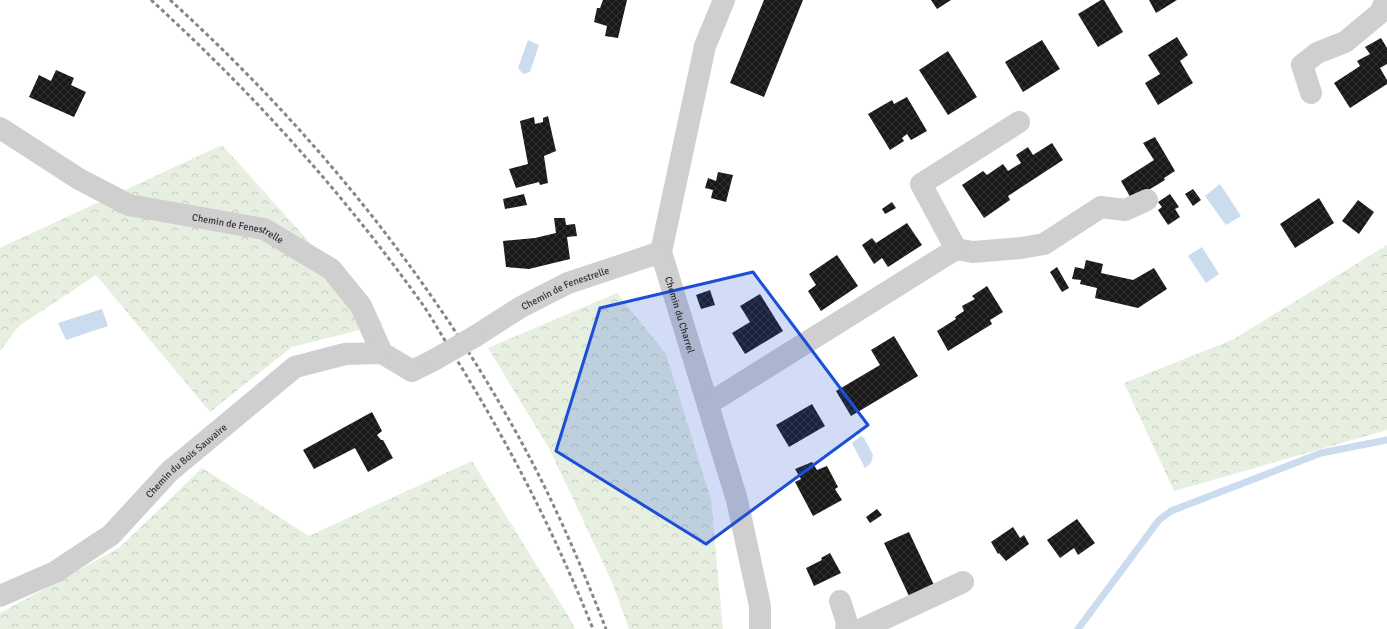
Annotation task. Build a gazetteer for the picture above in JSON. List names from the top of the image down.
{
  "streets": {
    "street": ["Chemin de Fenestrelle", "Chemin du Charrel", "Chemin du Bois Sauvaire"]
  },
  "crossings": [
    ["Chemin de Fenestrelle", "Chemin du Charrel"],
    ["Chemin de Fenestrelle", "Chemin du Bois Sauvaire"]
  ]
}
